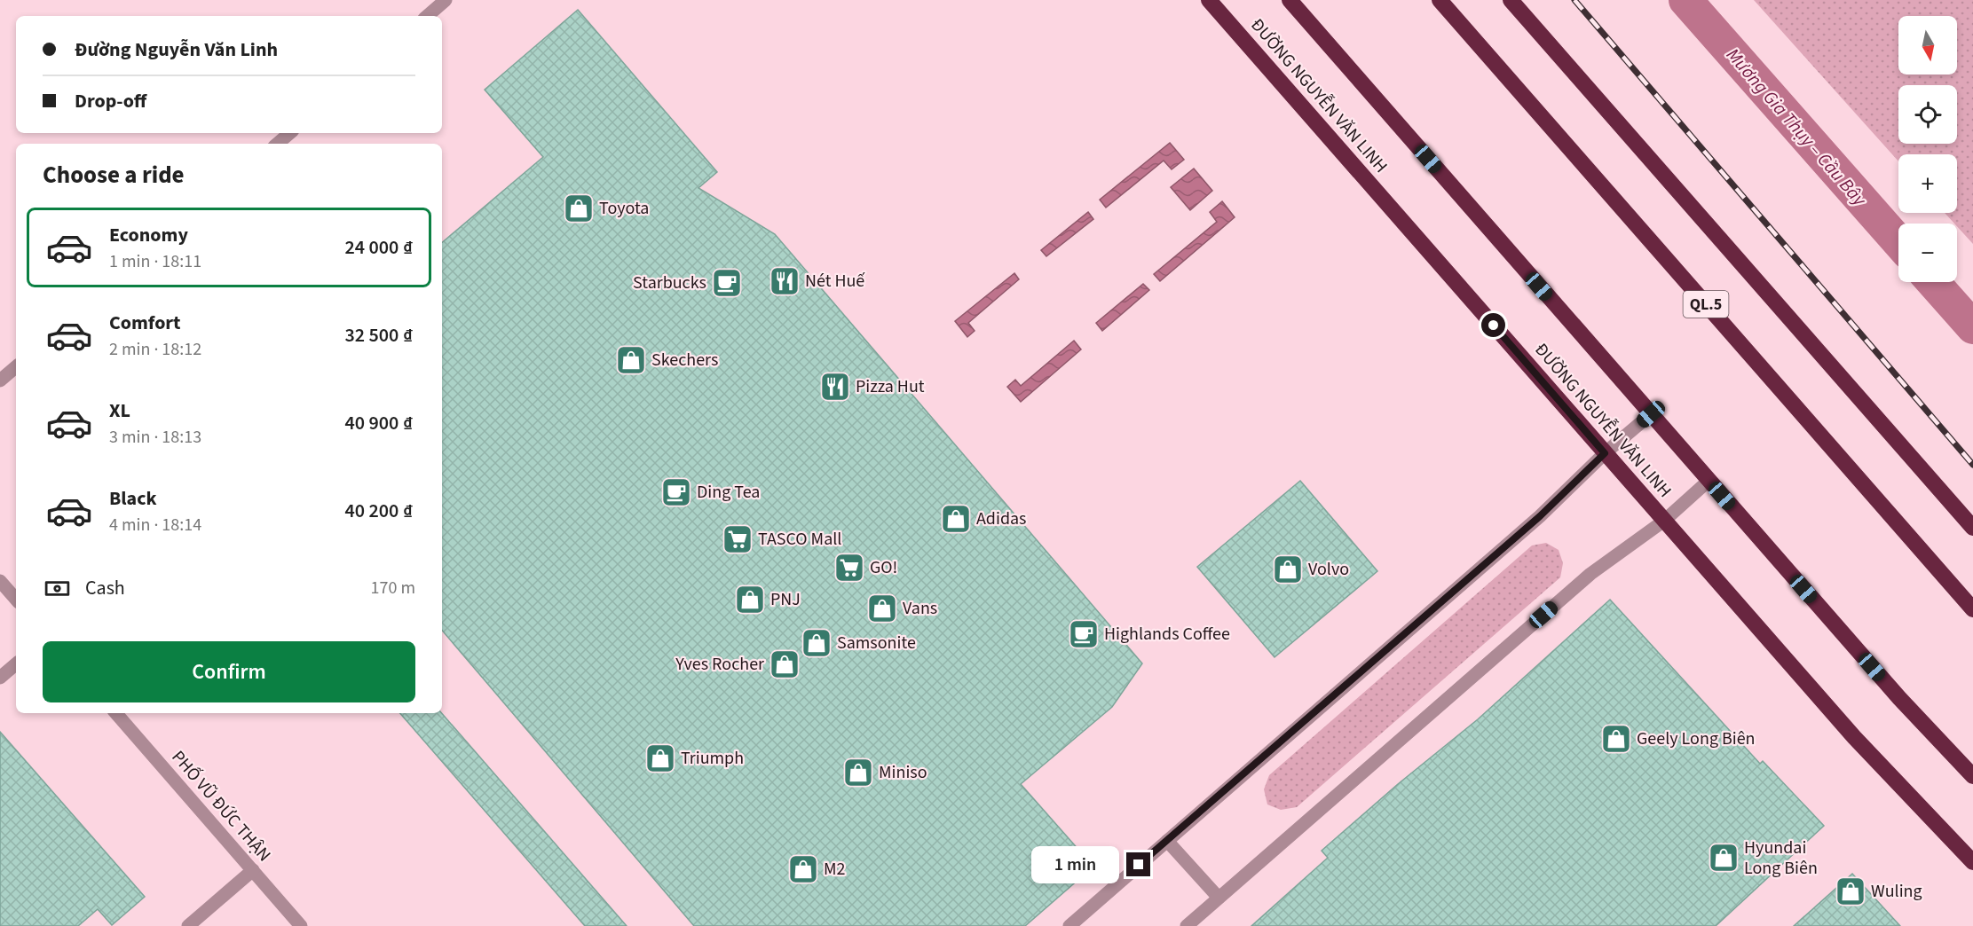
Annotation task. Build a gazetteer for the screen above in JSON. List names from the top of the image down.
{
  "streets": {
    "highway": ["ĐƯỜNG NGUYỄN VĂN LINH", "QL.5"],
    "street": ["PHỐ VŨ ĐỨC THẬN"]
  },
  "water": ["Mương Gia Thụy – Cầu Bây"],
  "places": {
    "shop": [
      "Toyota",
      "Skechers",
      "Adidas",
      "Volvo",
      "PNJ",
      "Vans",
      "Samsonite",
      "Yves Rocher",
      "Geely Long Biên",
      "Triumph",
      "Miniso",
      "Hyundai Long Biên",
      "M2",
      "Wuling"
    ],
    "restaurant": ["Nét Huế", "Pizza Hut"],
    "cafe": ["Starbucks", "Ding Tea", "Highlands Coffee"],
    "supermarket": ["TASCO Mall", "GO!"]
  },
  "north": "bottom",
  "page": {
    "map_buttons": ["+", "−"],
    "banner": ["Đường Nguyễn Văn Linh", "Drop-off"],
    "heading": "Choose a ride",
    "list": [
      {
        "name": "Economy",
        "note": "1 min · 18:11",
        "value": "24 000 ₫"
      },
      {
        "name": "Comfort",
        "note": "2 min · 18:12",
        "value": "32 500 ₫"
      },
      {
        "name": "XL",
        "note": "3 min · 18:13",
        "value": "40 900 ₫"
      },
      {
        "name": "Black",
        "note": "4 min · 18:14",
        "value": "40 200 ₫"
      }
    ],
    "pay": ["Cash", "170 m"],
    "buttons": "Confirm",
    "bubble": "1 min"
  }
}
